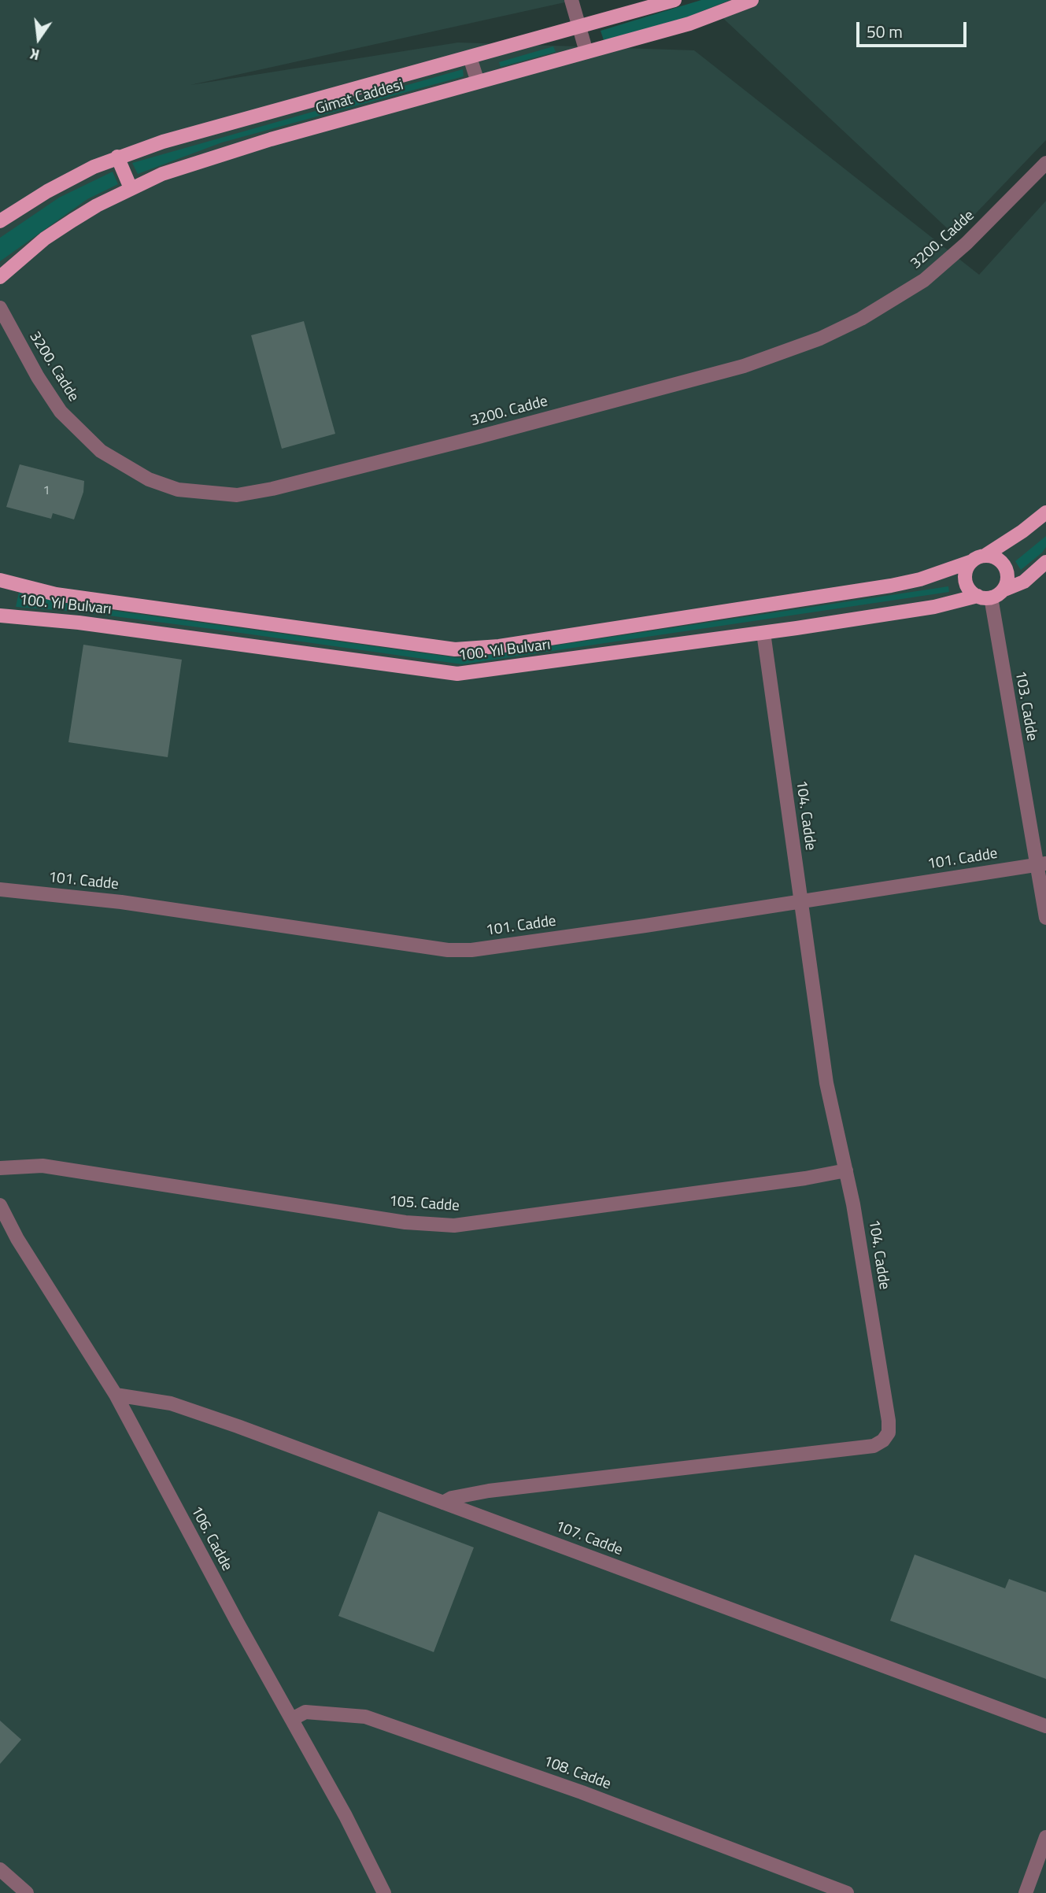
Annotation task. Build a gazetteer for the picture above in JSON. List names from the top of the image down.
{
  "streets": {
    "main road": ["Gimat Caddesi", "100. Yıl Bulvarı"],
    "street": [
      "3200. Cadde",
      "103. Cadde",
      "104. Cadde",
      "101. Cadde",
      "105. Cadde",
      "106. Cadde",
      "107. Cadde",
      "108. Cadde"
    ]
  },
  "crossings": [
    ["100. Yıl Bulvarı", "103. Cadde"],
    ["100. Yıl Bulvarı", "104. Cadde"],
    ["103. Cadde", "101. Cadde"],
    ["104. Cadde", "101. Cadde"],
    ["104. Cadde", "105. Cadde"],
    ["104. Cadde", "107. Cadde"],
    ["106. Cadde", "107. Cadde"],
    ["106. Cadde", "108. Cadde"]
  ],
  "house_numbers": ["1"],
  "scale_bar": "50 m",
  "north": "bottom"
}
